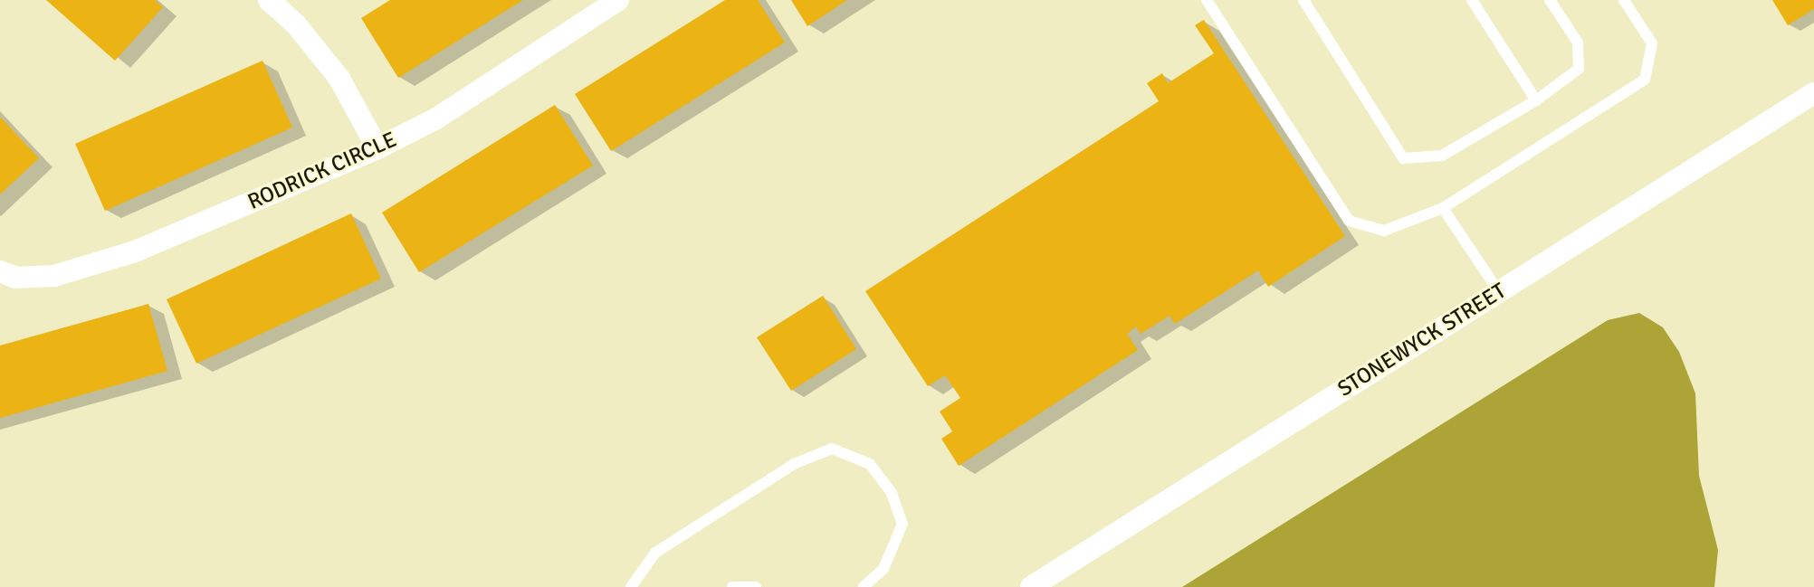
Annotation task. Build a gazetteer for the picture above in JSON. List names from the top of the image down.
{
  "streets": {
    "street": ["RODRICK CIRCLE", "STONEWYCK STREET"]
  }
}
